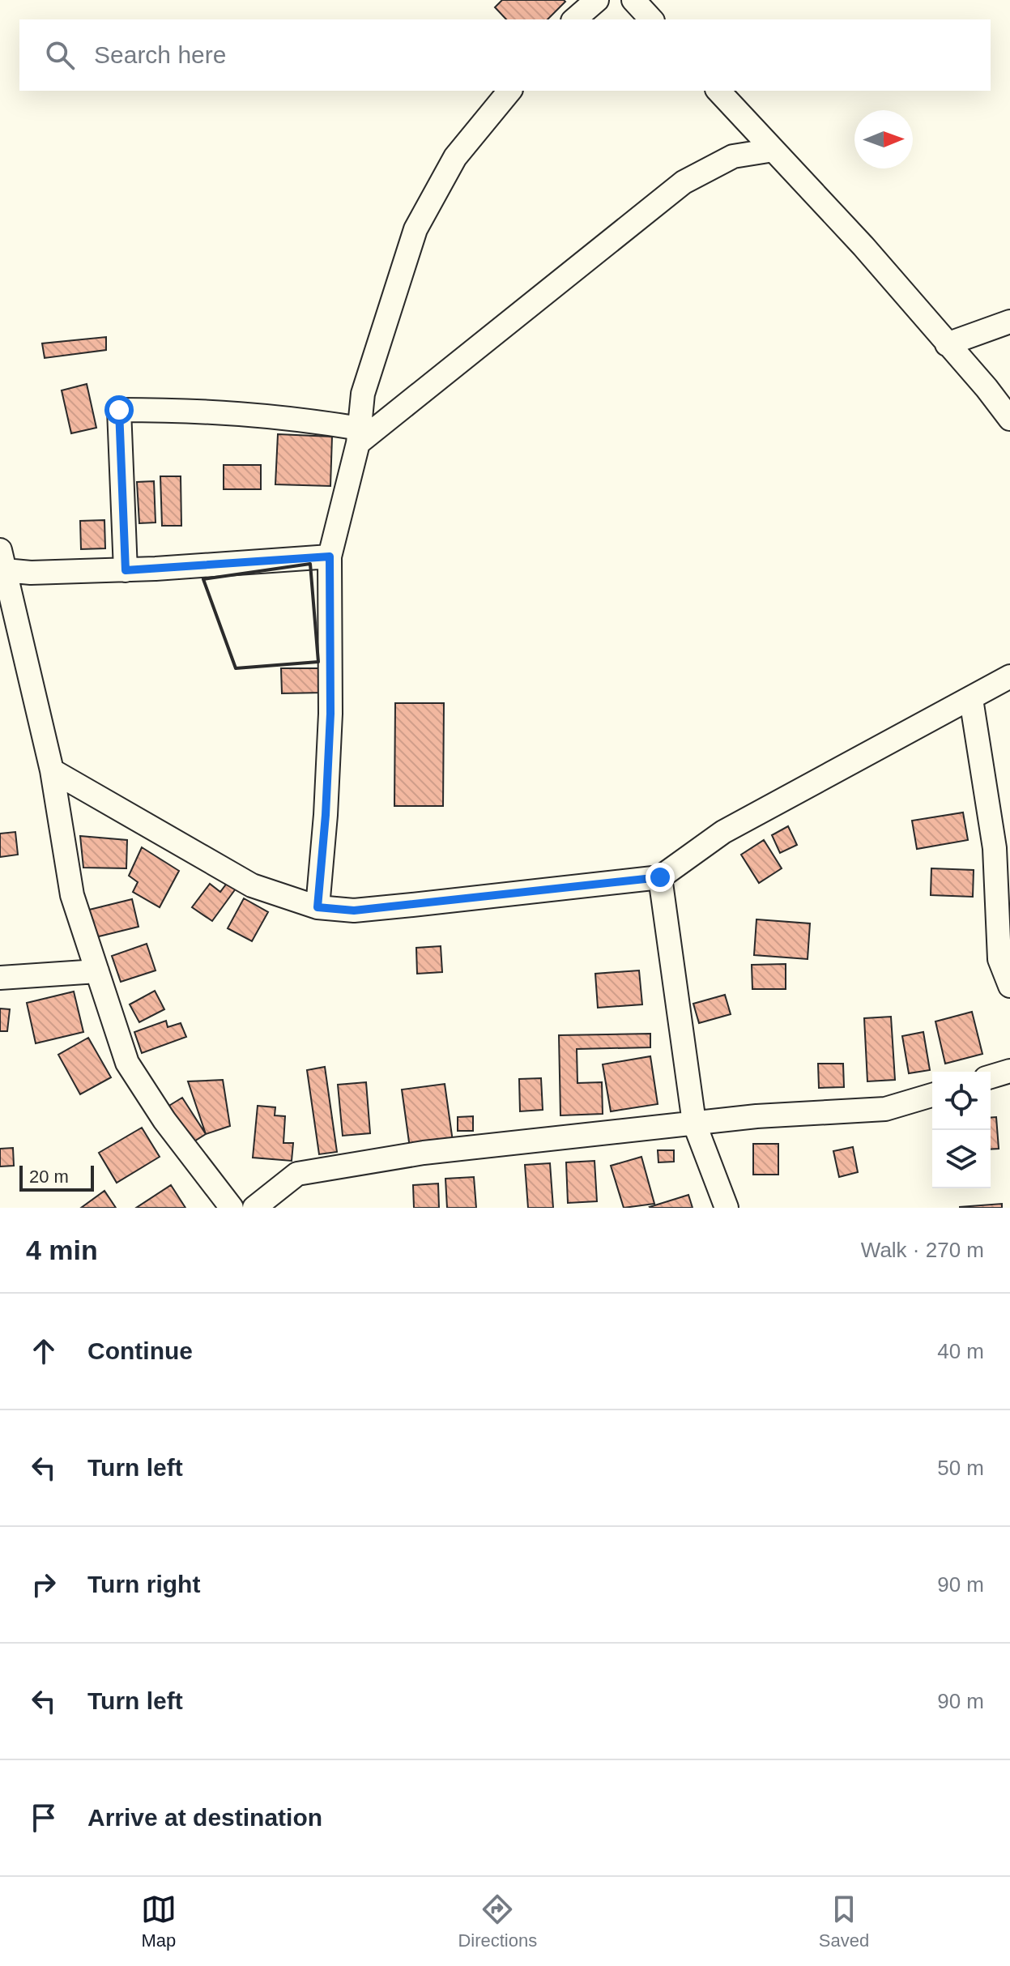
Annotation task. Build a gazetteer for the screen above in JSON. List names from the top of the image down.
{
  "scale_bar": "20 m",
  "north": "right",
  "page": {
    "search": "Search here",
    "scale": "20 m",
    "heading": ["4 min", "Walk · 270 m"],
    "list": [
      ["Continue", "40 m"],
      ["Turn left", "50 m"],
      ["Turn right", "90 m"],
      ["Turn left", "90 m"],
      "Arrive at destination"
    ],
    "nav": ["Map", "Directions", "Saved"]
  }
}
